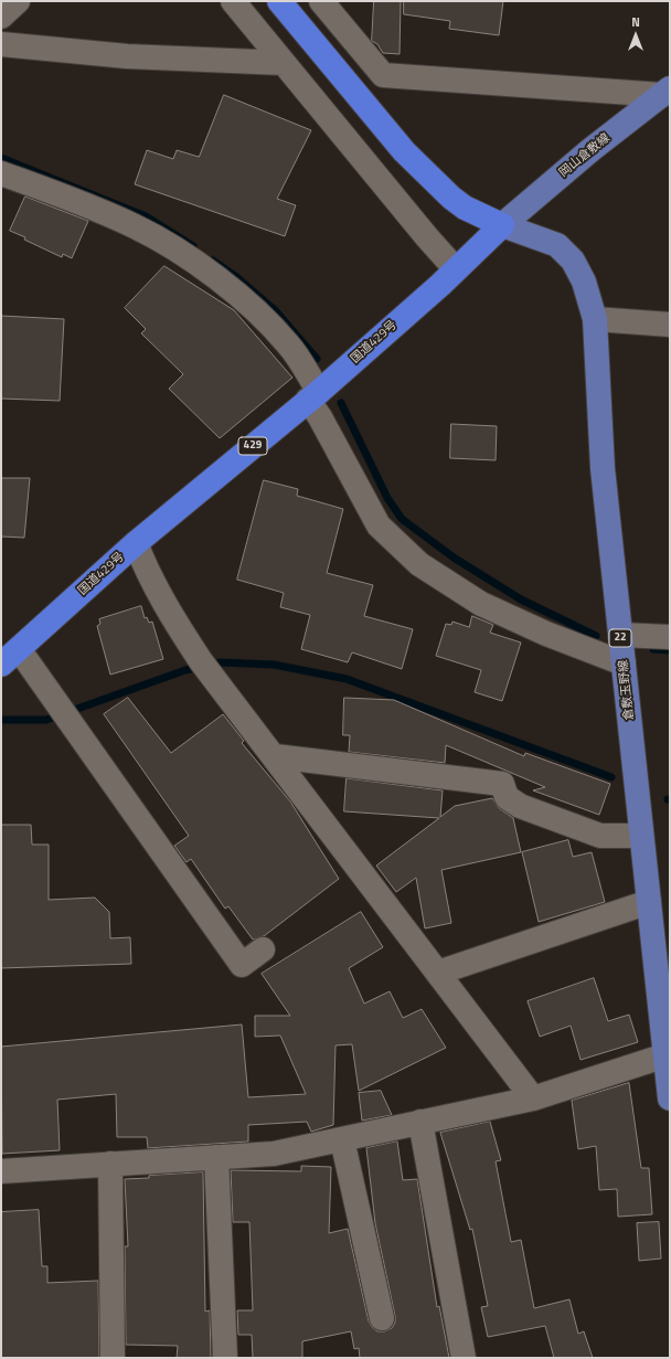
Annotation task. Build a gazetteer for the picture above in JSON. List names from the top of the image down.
{
  "streets": {
    "highway": ["国道429号", "429"],
    "main road": ["岡山倉敷線", "22", "倉敷玉野線"]
  },
  "crossings": [
    ["岡山倉敷線", "国道429号"],
    ["岡山倉敷線", "倉敷玉野線"],
    ["国道429号", "倉敷玉野線"]
  ],
  "north": "top"
}
